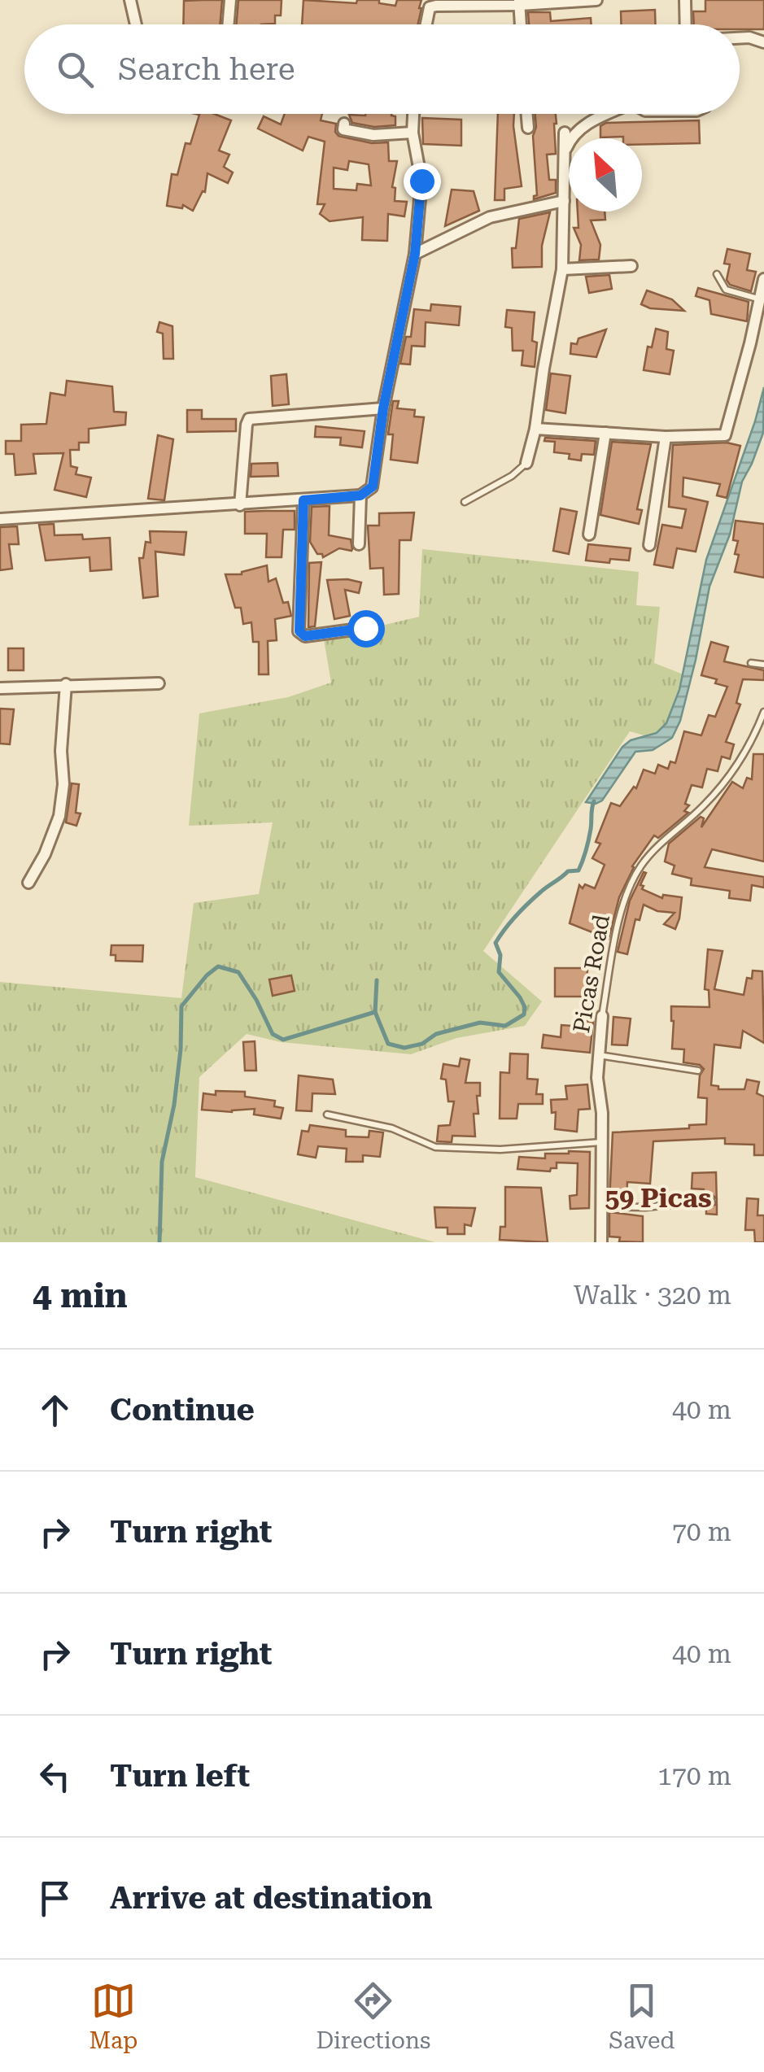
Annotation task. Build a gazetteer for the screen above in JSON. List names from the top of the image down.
{
  "streets": {
    "street": ["Picas Road"]
  },
  "districts": ["59 Picas"],
  "north": "top left",
  "page": {
    "search": "Search here",
    "heading": ["4 min", "Walk · 320 m"],
    "list": [
      ["Continue", "40 m"],
      ["Turn right", "70 m"],
      ["Turn right", "40 m"],
      ["Turn left", "170 m"],
      "Arrive at destination"
    ],
    "nav": ["Map", "Directions", "Saved"]
  }
}
